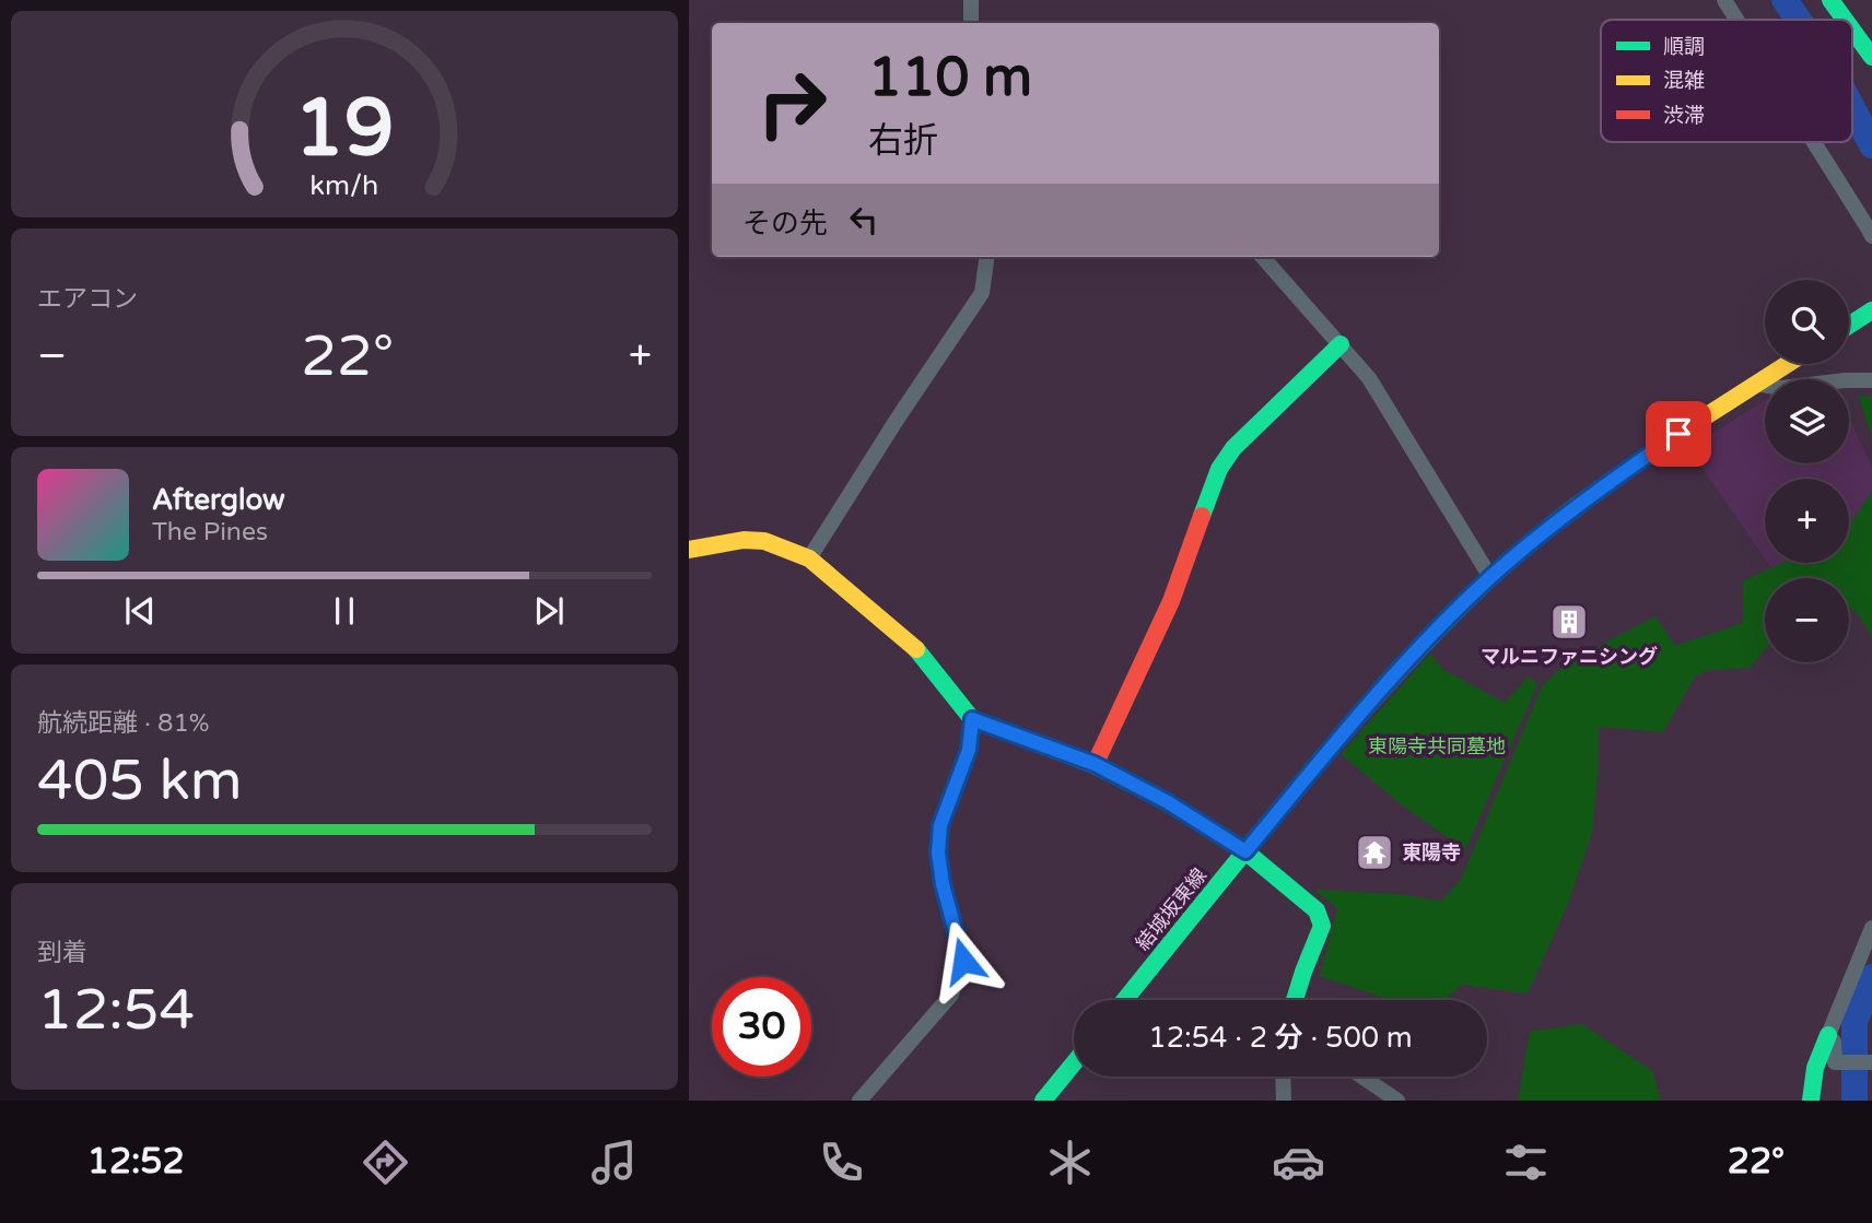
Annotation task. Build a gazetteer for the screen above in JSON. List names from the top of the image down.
{
  "streets": {
    "street": ["結城坂東線"]
  },
  "parks": ["東陽寺共同墓地"],
  "places": {
    "building": ["マルニファニシング"],
    "temple": ["東陽寺"]
  },
  "legend": ["順調", "混雑", "渋滞"],
  "page": {
    "turn": ["110 m", "右折"],
    "then": "その先",
    "tile": [
      "エアコン",
      ["航続距離 · 81%", "405 km"],
      ["到着", "12:54"]
    ],
    "map_buttons": ["+", "−"],
    "heat": ["−", "22°", "+"],
    "song": ["Afterglow", "The Pines"],
    "limit": "30",
    "trip": "12:54 · 2 分 · 500 m",
    "tabs": ["12:52", "22°"],
    "gauge": ["19", "km/h"]
  }
}
